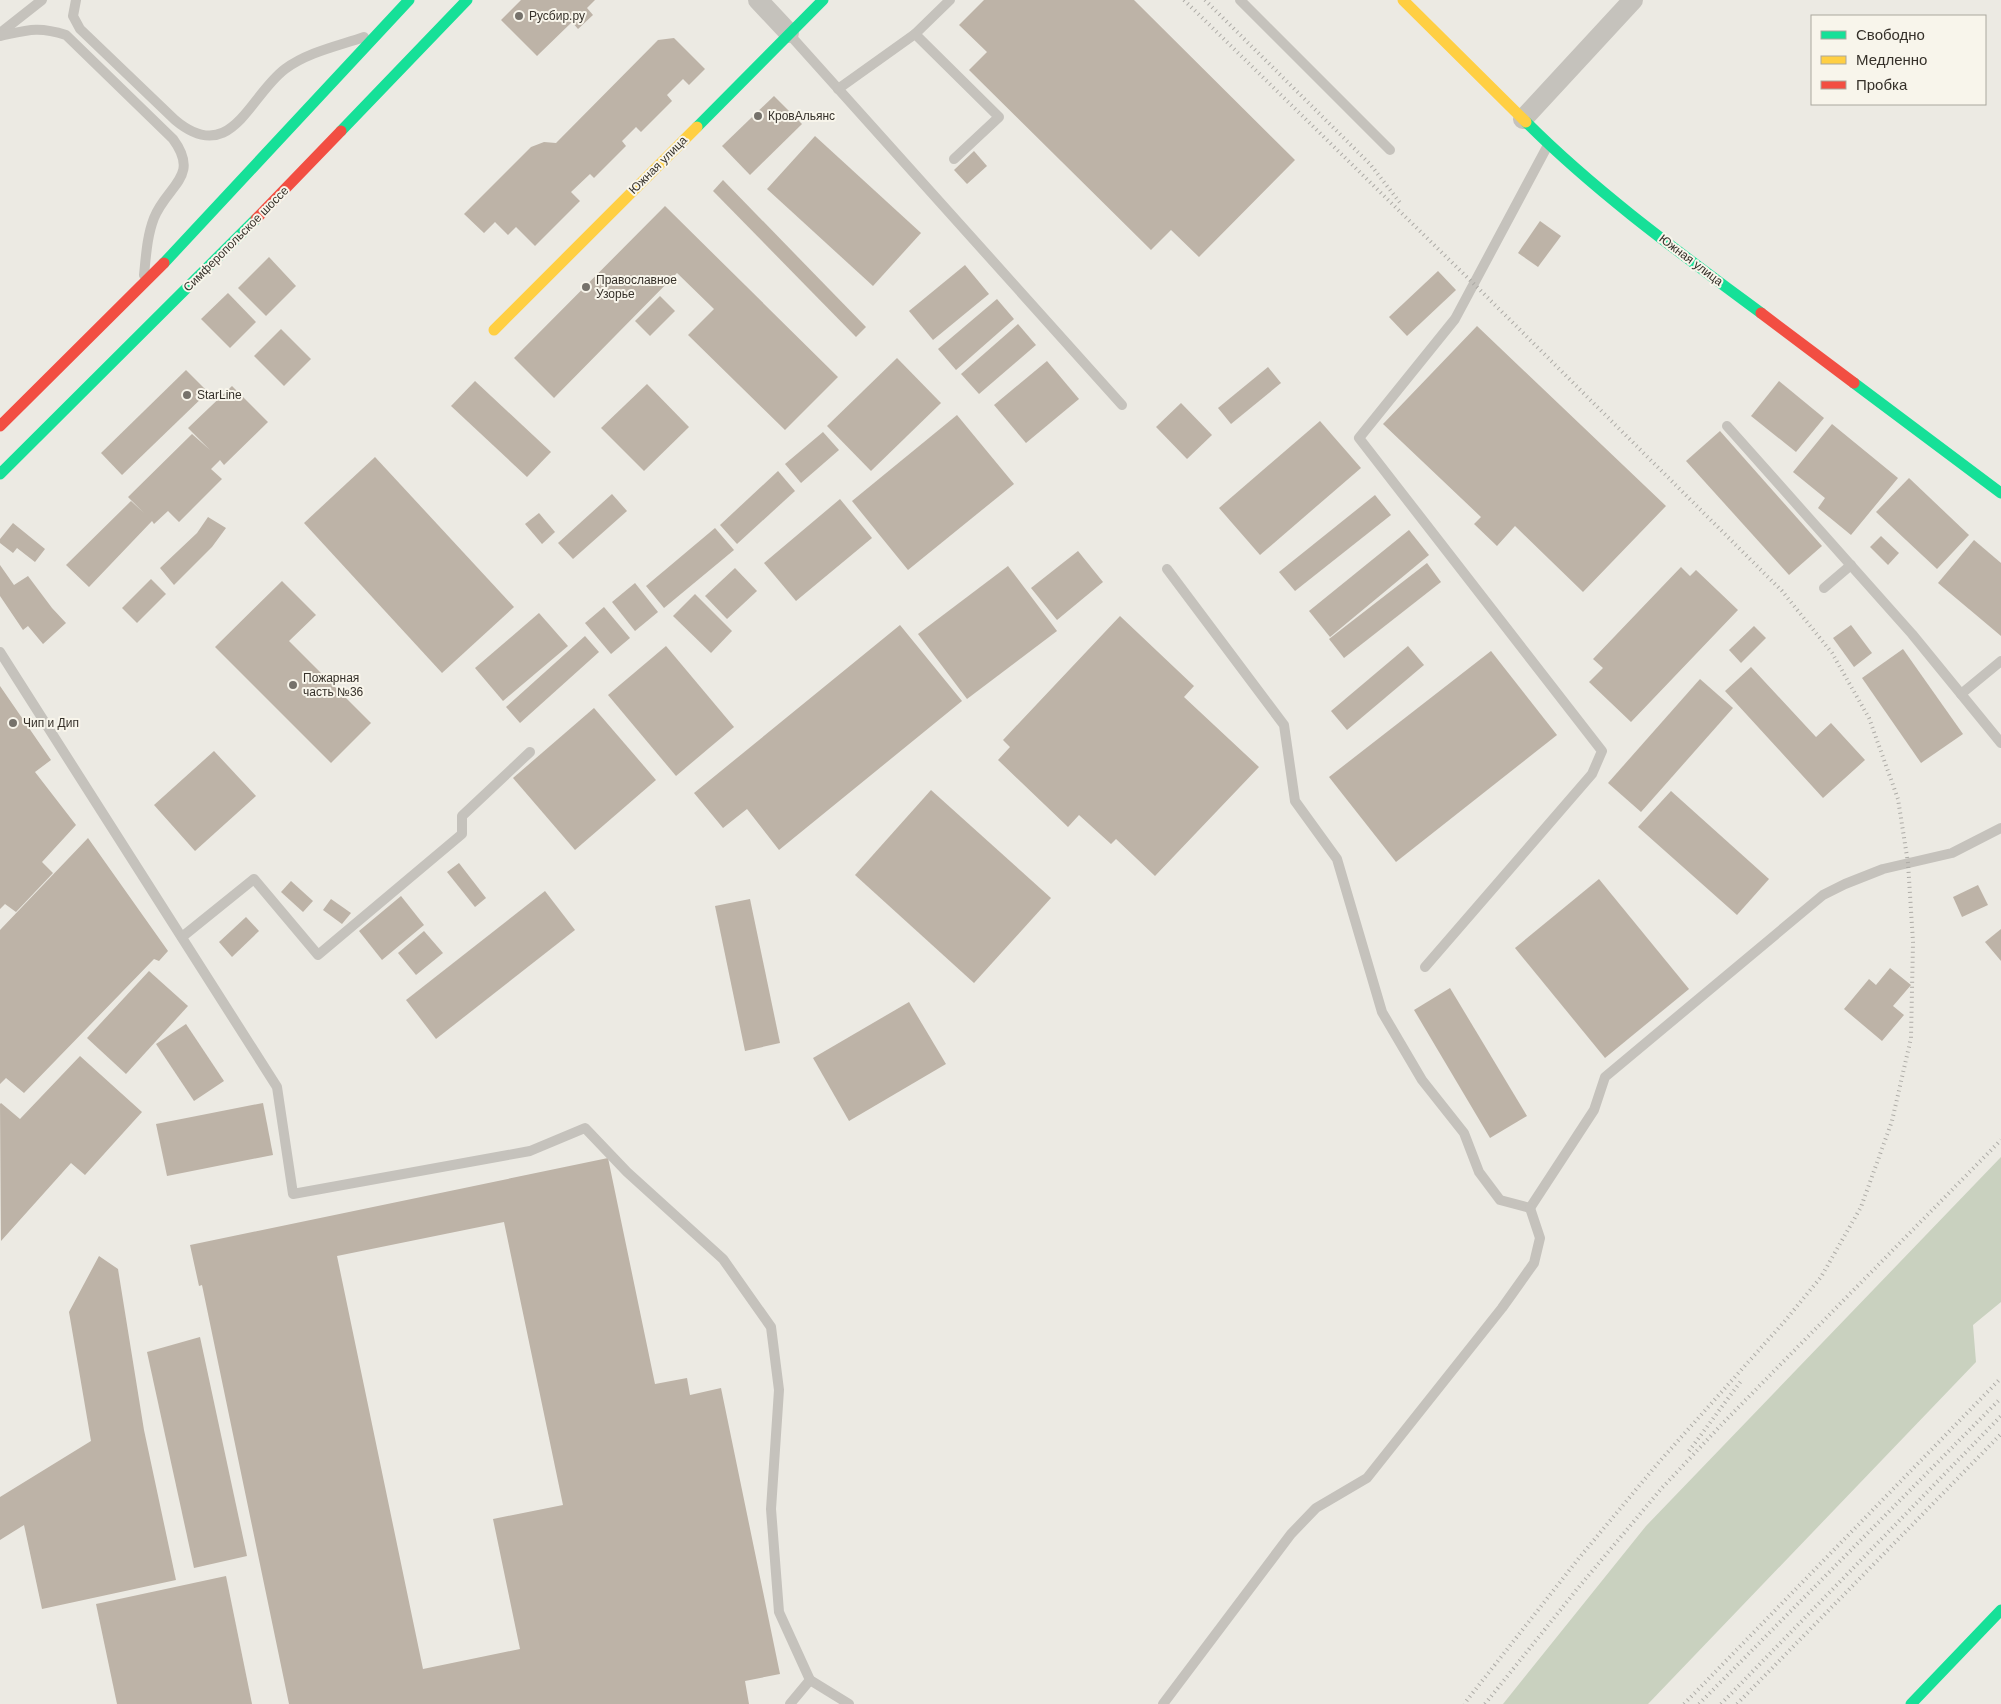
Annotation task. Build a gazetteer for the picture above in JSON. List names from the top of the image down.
{
  "streets": {
    "street": ["Южная улица", "Симферопольское шоссе"]
  },
  "places": [
    "Русбир.ру",
    "КровАльянс",
    "Православное Узорье",
    "StarLine",
    "Пожарная часть №36",
    "Чип и Дип"
  ],
  "legend": ["Свободно", "Медленно", "Пробка"]
}
